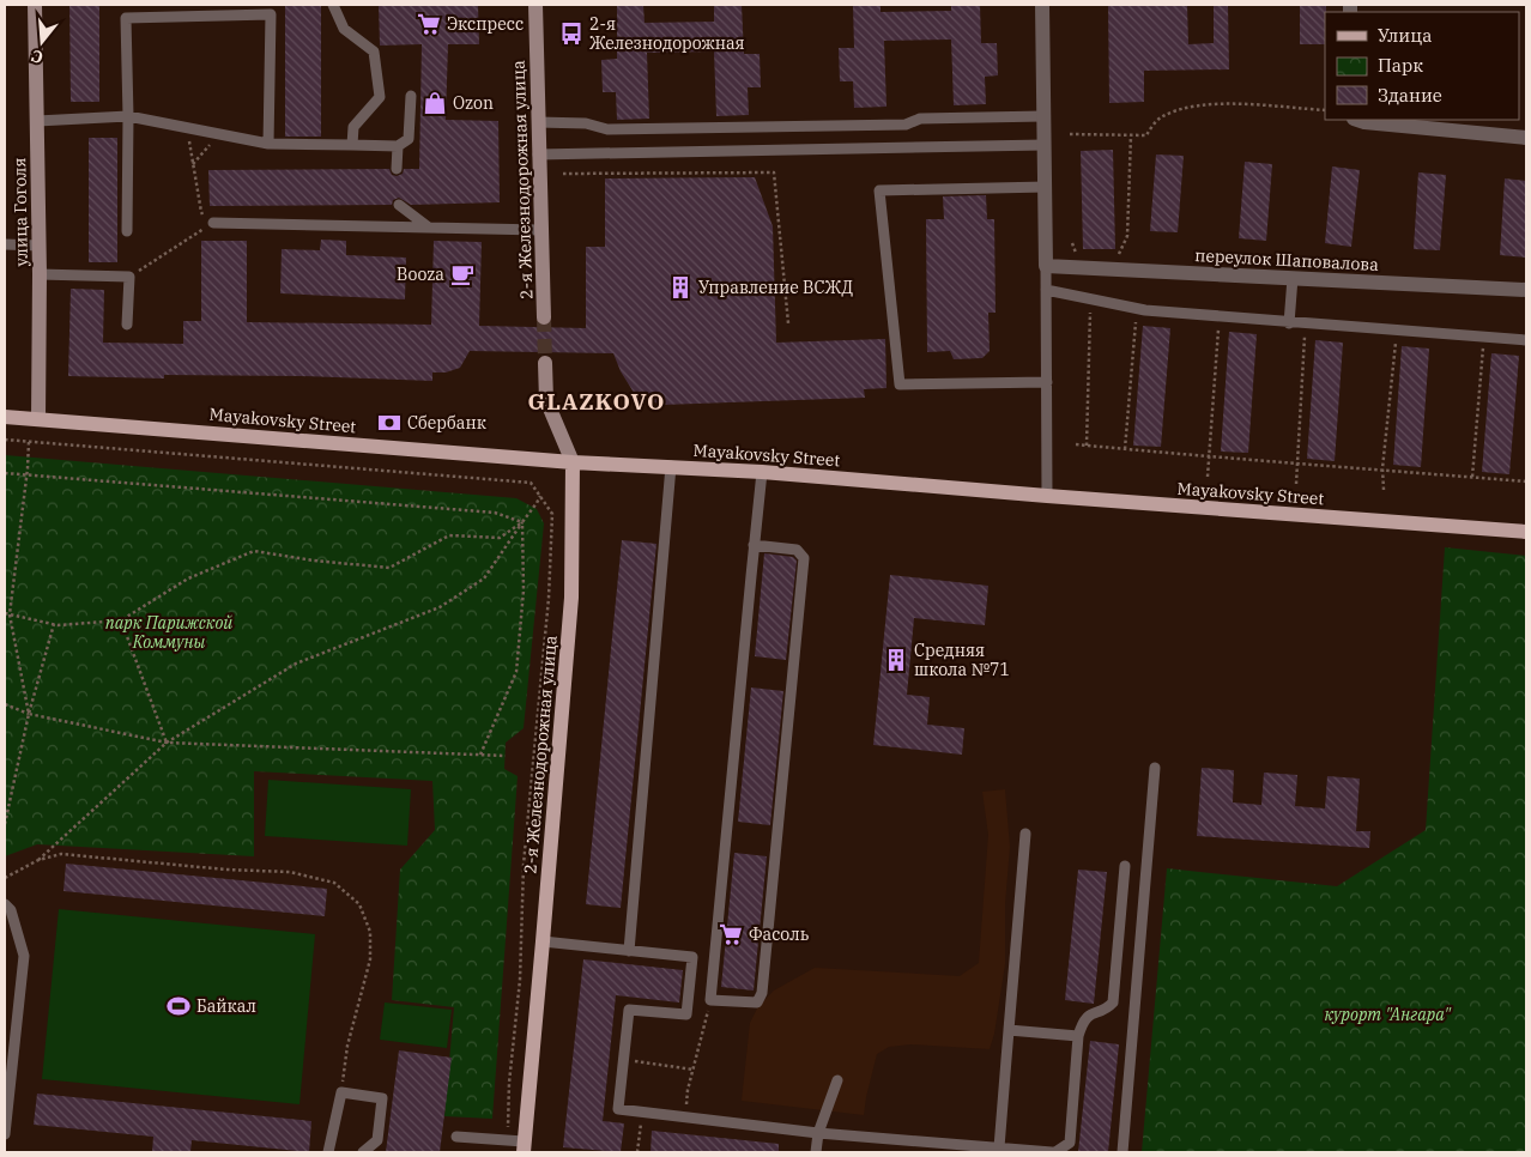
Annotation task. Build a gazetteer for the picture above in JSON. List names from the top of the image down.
{
  "streets": {
    "main road": ["2-я Железнодорожная улица", "улица Гоголя", "Mayakovsky Street"],
    "street": ["переулок Шаповалова"]
  },
  "crossings": [
    ["2-я Железнодорожная улица", "Mayakovsky Street"],
    ["улица Гоголя", "Mayakovsky Street"]
  ],
  "districts": ["GLAZKOVO"],
  "parks": ["парк Парижской Коммуны", "курорт \"Ангара\""],
  "places": {
    "supermarket": ["Экспресс", "Фасоль"],
    "bus stop": ["2-я Железнодорожная"],
    "shop": ["Ozon"],
    "cafe": ["Booza"],
    "building": ["Управление ВСЖД", "Средняя школа №71"],
    "bank": ["Сбербанк"],
    "sports": ["Байкал"]
  },
  "legend": ["Улица", "Парк", "Здание"],
  "north": "bottom"
}
